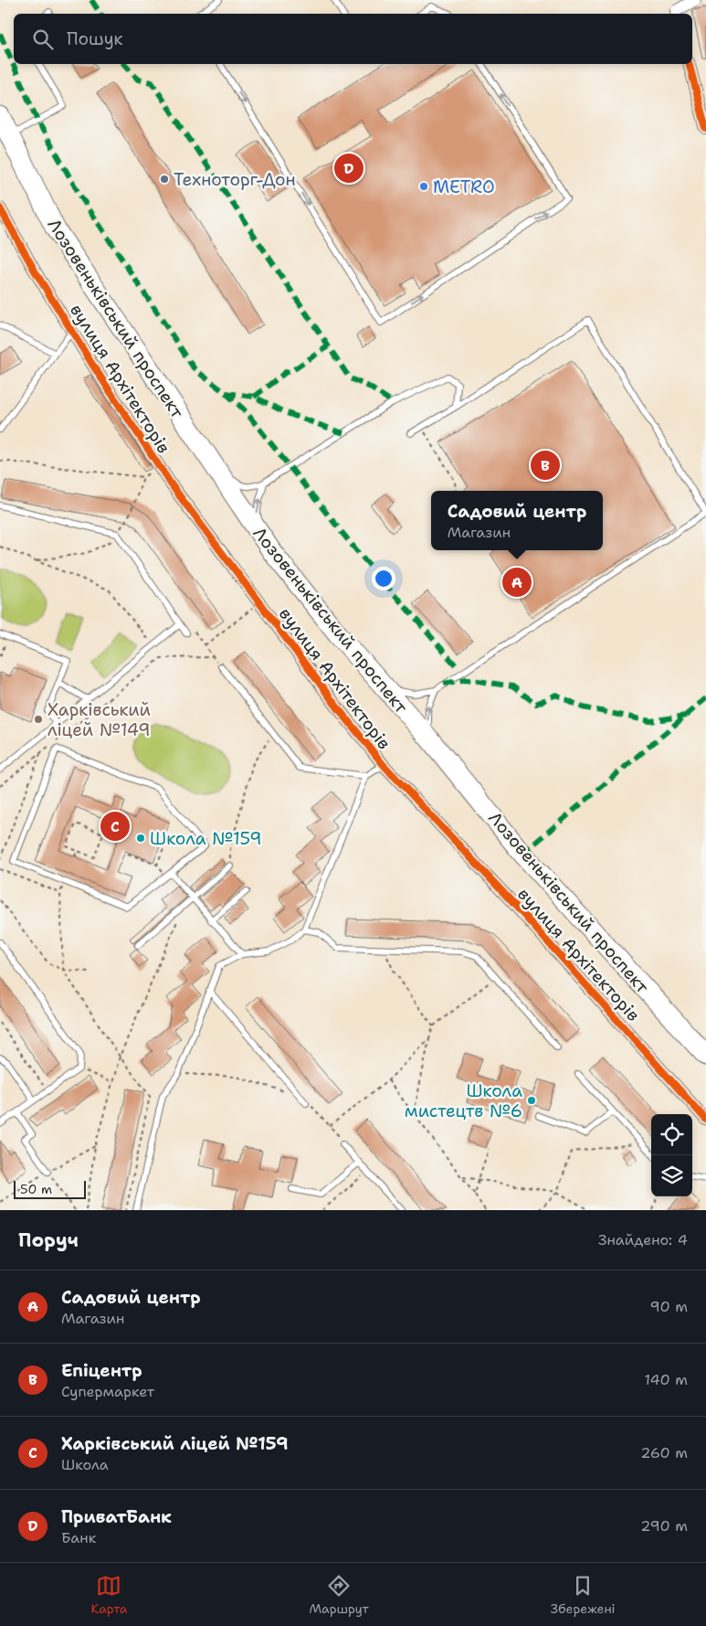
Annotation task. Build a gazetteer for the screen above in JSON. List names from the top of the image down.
{
  "streets": {
    "highway": ["Лозовеньківський проспект"],
    "street": ["вулиця Архітекторів"]
  },
  "places": [
    "Техноторг-Дон",
    "METRO",
    "Харківський ліцей №149",
    "Школа №159",
    "Школа мистецтв №6"
  ],
  "scale_bar": "50 m",
  "page": {
    "search": "Пошук",
    "pins": [
      "D",
      "B",
      "A",
      "C"
    ],
    "popup": ["Садовий центр", "Магазин"],
    "scale": "50 m",
    "heading": ["Поруч", "Знайдено: 4"],
    "list": [
      {
        "mark": "A",
        "name": "Садовий центр",
        "note": "Магазин",
        "value": "90 m"
      },
      {
        "mark": "B",
        "name": "Епіцентр",
        "note": "Супермаркет",
        "value": "140 m"
      },
      {
        "mark": "C",
        "name": "Харківський ліцей №159",
        "note": "Школа",
        "value": "260 m"
      },
      {
        "mark": "D",
        "name": "ПриватБанк",
        "note": "Банк",
        "value": "290 m"
      }
    ],
    "nav": ["Карта", "Маршрут", "Збережені"]
  }
}
